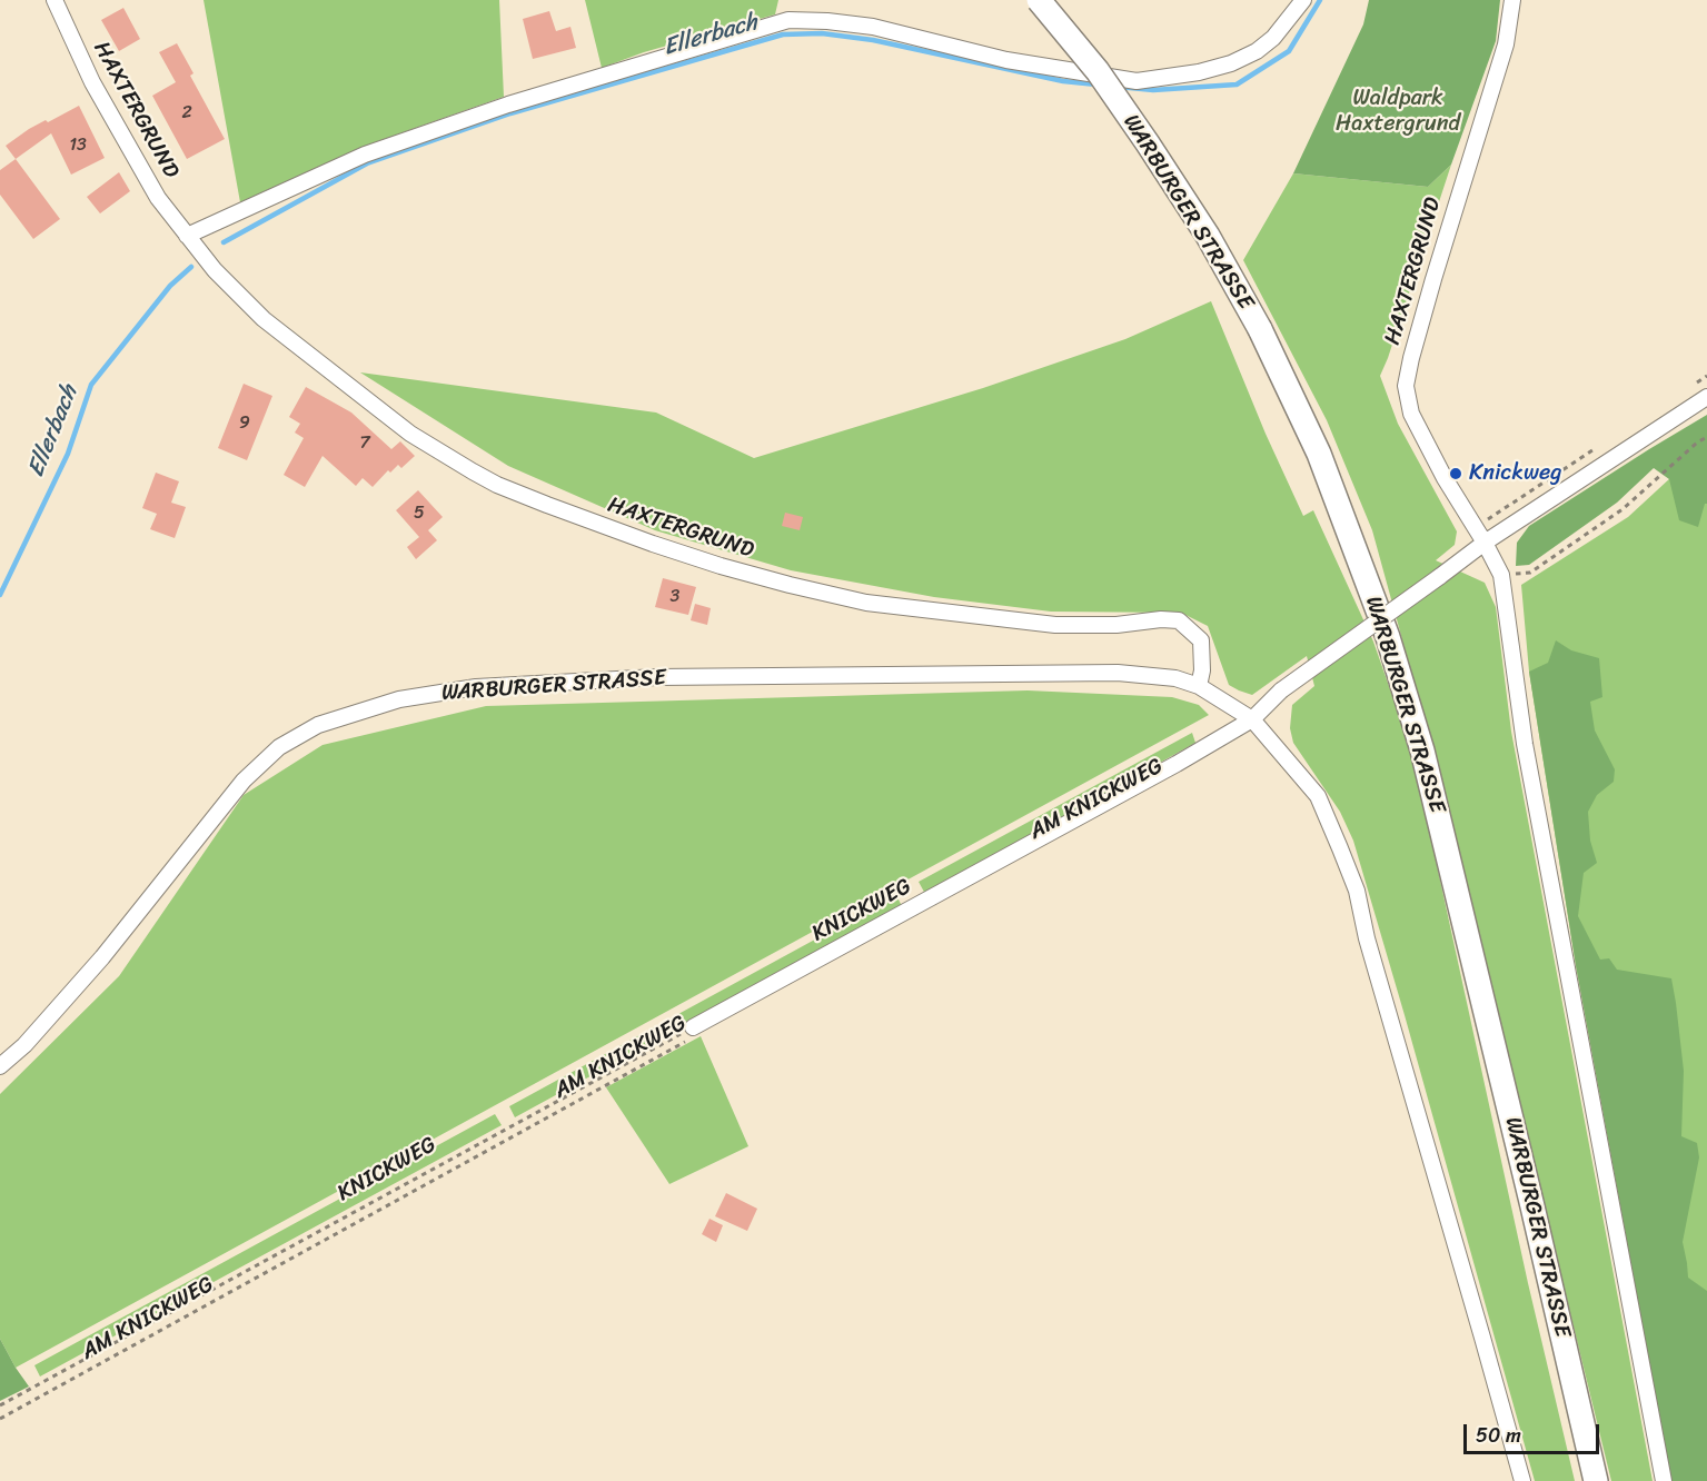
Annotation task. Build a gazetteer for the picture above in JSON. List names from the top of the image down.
{
  "streets": {
    "main road": ["WARBURGER STRASSE"],
    "street": ["HAXTERGRUND", "KNICKWEG"],
    "path": ["AM KNICKWEG"]
  },
  "crossings": [
    ["HAXTERGRUND", "WARBURGER STRASSE"],
    ["HAXTERGRUND", "KNICKWEG"],
    ["WARBURGER STRASSE", "KNICKWEG"]
  ],
  "water": ["Ellerbach"],
  "parks": ["Waldpark Haxtergrund"],
  "places": ["Knickweg"],
  "house_numbers": [
    "2",
    "13",
    "9",
    "7",
    "5",
    "3"
  ],
  "scale_bar": "50 m"
}
